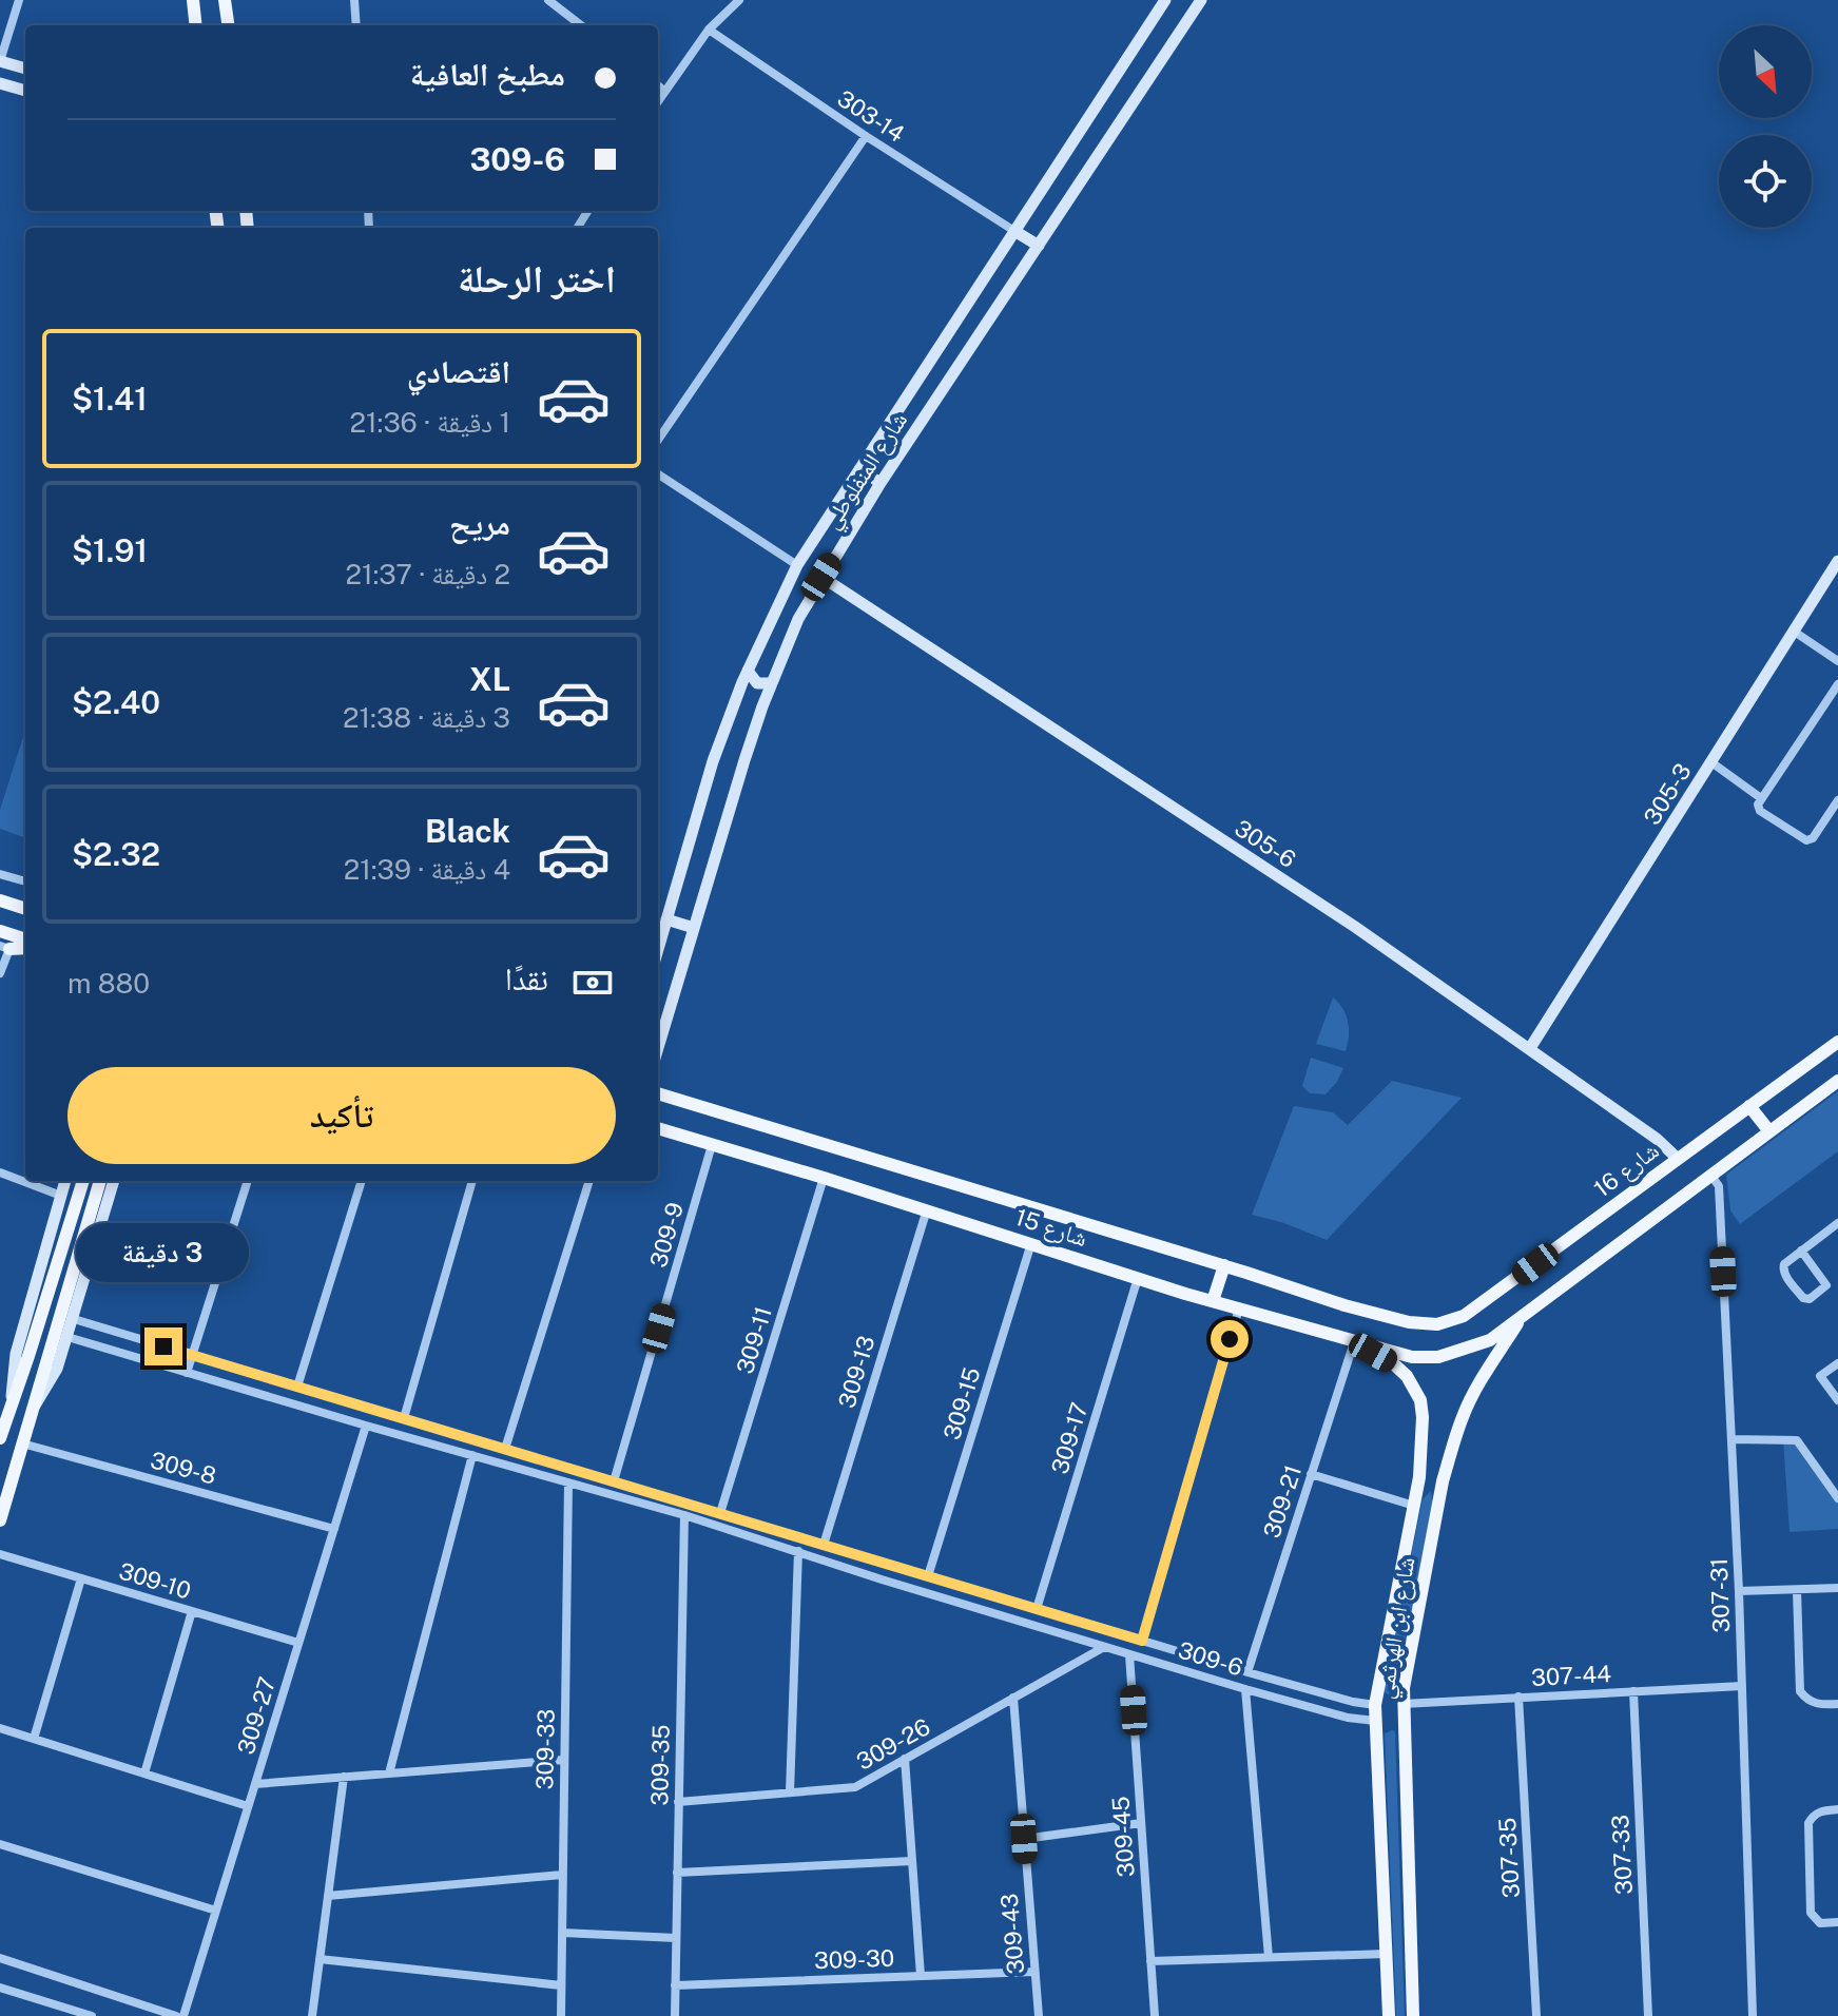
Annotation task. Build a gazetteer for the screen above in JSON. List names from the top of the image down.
{
  "streets": {
    "main road": ["شارع 16", "شارع 15", "شارع ابن الهرثمي"],
    "street": [
      "303-14",
      "شارع المنفلوطي",
      "305-3",
      "305-6",
      "309-9",
      "309-11",
      "309-13",
      "309-15",
      "309-17",
      "309-8",
      "309-21",
      "309-10",
      "307-31",
      "309-6",
      "307-44",
      "309-27",
      "309-26",
      "309-33",
      "309-35",
      "309-45",
      "307-33",
      "307-35",
      "309-43",
      "309-30"
    ]
  },
  "crossings": [
    ["303-14", "شارع المنفلوطي"],
    ["شارع المنفلوطي", "305-6"],
    ["305-3", "305-6"],
    ["305-6", "شارع 16"],
    ["شارع 16", "شارع 15"],
    ["شارع 15", "309-9"],
    ["شارع 15", "309-11"],
    ["شارع 15", "309-13"],
    ["شارع 15", "309-15"],
    ["شارع 15", "309-17"],
    ["شارع 15", "309-21"],
    ["شارع 15", "شارع ابن الهرثمي"],
    ["309-9", "309-6"],
    ["309-11", "309-6"],
    ["309-13", "309-6"],
    ["309-15", "309-6"],
    ["309-17", "309-6"],
    ["309-8", "309-27"],
    ["309-21", "شارع ابن الهرثمي"],
    ["309-21", "309-6"],
    ["309-10", "309-27"],
    ["307-31", "307-44"],
    ["شارع ابن الهرثمي", "309-6"],
    ["شارع ابن الهرثمي", "307-44"],
    ["309-6", "309-27"],
    ["309-6", "309-26"],
    ["309-6", "309-33"],
    ["309-6", "309-35"],
    ["309-6", "309-45"],
    ["307-44", "307-33"],
    ["307-44", "307-35"],
    ["309-26", "309-35"],
    ["309-26", "309-43"],
    ["309-35", "309-30"],
    ["309-43", "309-30"]
  ],
  "north": "bottom right",
  "page": {
    "banner": ["مطبخ العافية", "309-6"],
    "heading": "اختر الرحلة",
    "list": [
      {
        "name": "اقتصادي",
        "note": "1 دقيقة · 21:36",
        "value": "$1.41"
      },
      {
        "name": "مريح",
        "note": "2 دقيقة · 21:37",
        "value": "$1.91"
      },
      {
        "name": "XL",
        "note": "3 دقيقة · 21:38",
        "value": "$2.40"
      },
      {
        "name": "Black",
        "note": "4 دقيقة · 21:39",
        "value": "$2.32"
      }
    ],
    "pay": ["نقدًا", "880 m"],
    "buttons": "تأكيد",
    "bubble": "3 دقيقة"
  }
}
